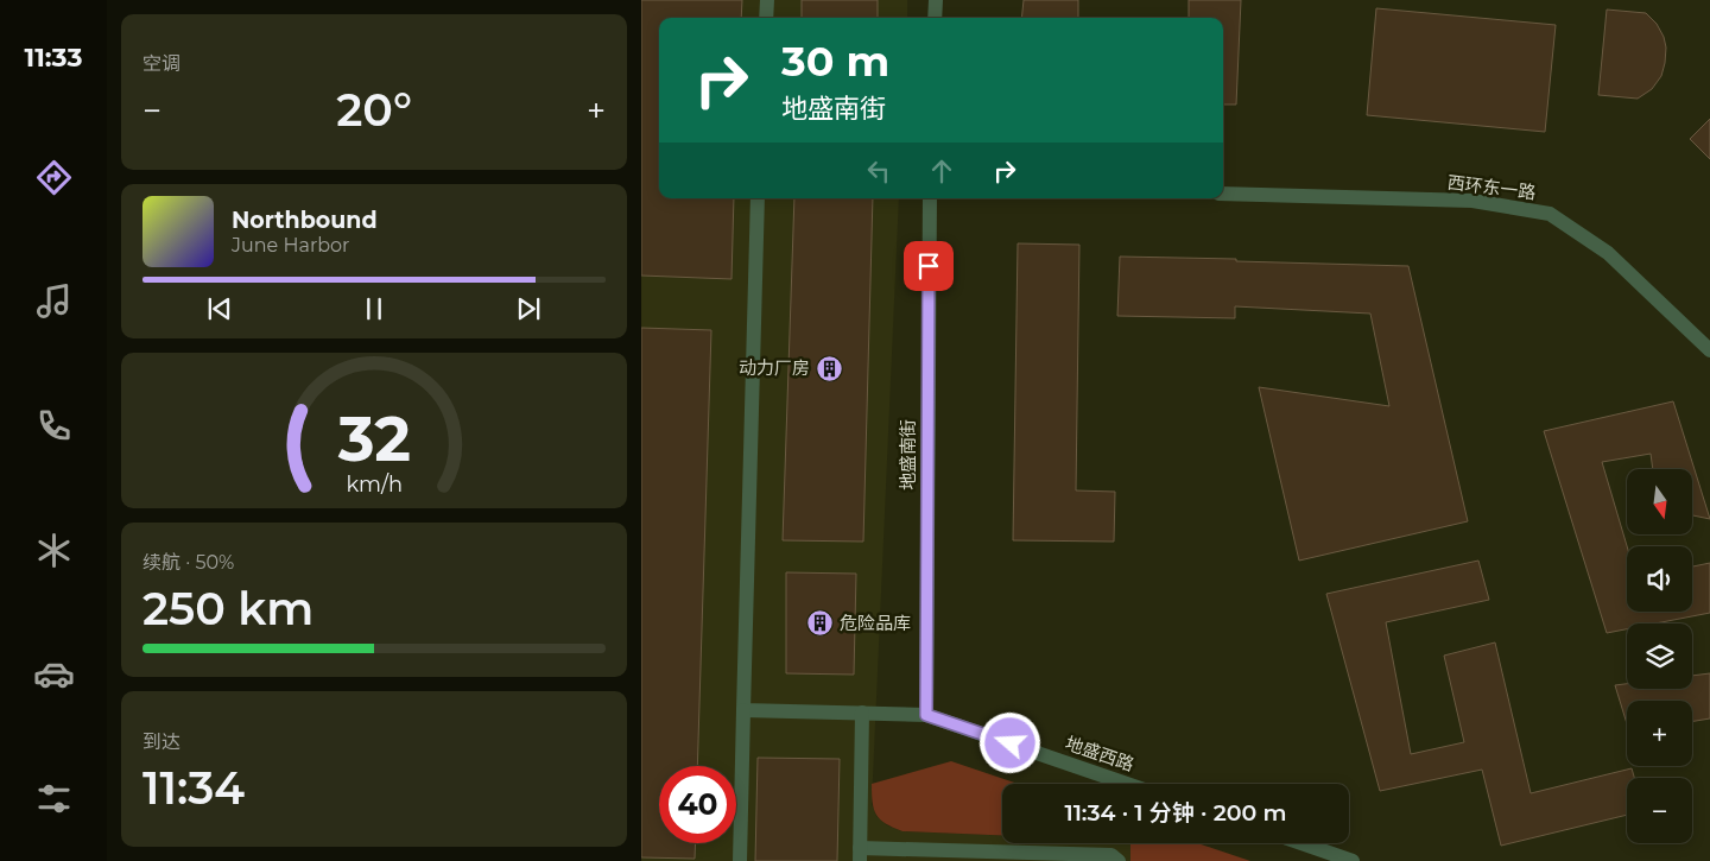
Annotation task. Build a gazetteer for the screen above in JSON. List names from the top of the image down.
{
  "streets": {
    "street": ["西环东一路", "地盛南街", "地盛西路"]
  },
  "crossings": [
    ["地盛南街", "地盛西路"]
  ],
  "places": {
    "building": ["动力厂房", "危险品库"]
  },
  "north": "bottom",
  "page": {
    "tabs": "11:33",
    "tile": [
      "空调",
      ["续航 · 50%", "250 km"],
      ["到达", "11:34"]
    ],
    "turn": ["30 m", "地盛南街"],
    "heat": ["−", "20°", "+"],
    "song": ["Northbound", "June Harbor"],
    "map_buttons": ["+", "−"],
    "limit": "40",
    "trip": "11:34 · 1 分钟 · 200 m",
    "gauge": ["32", "km/h"]
  }
}
